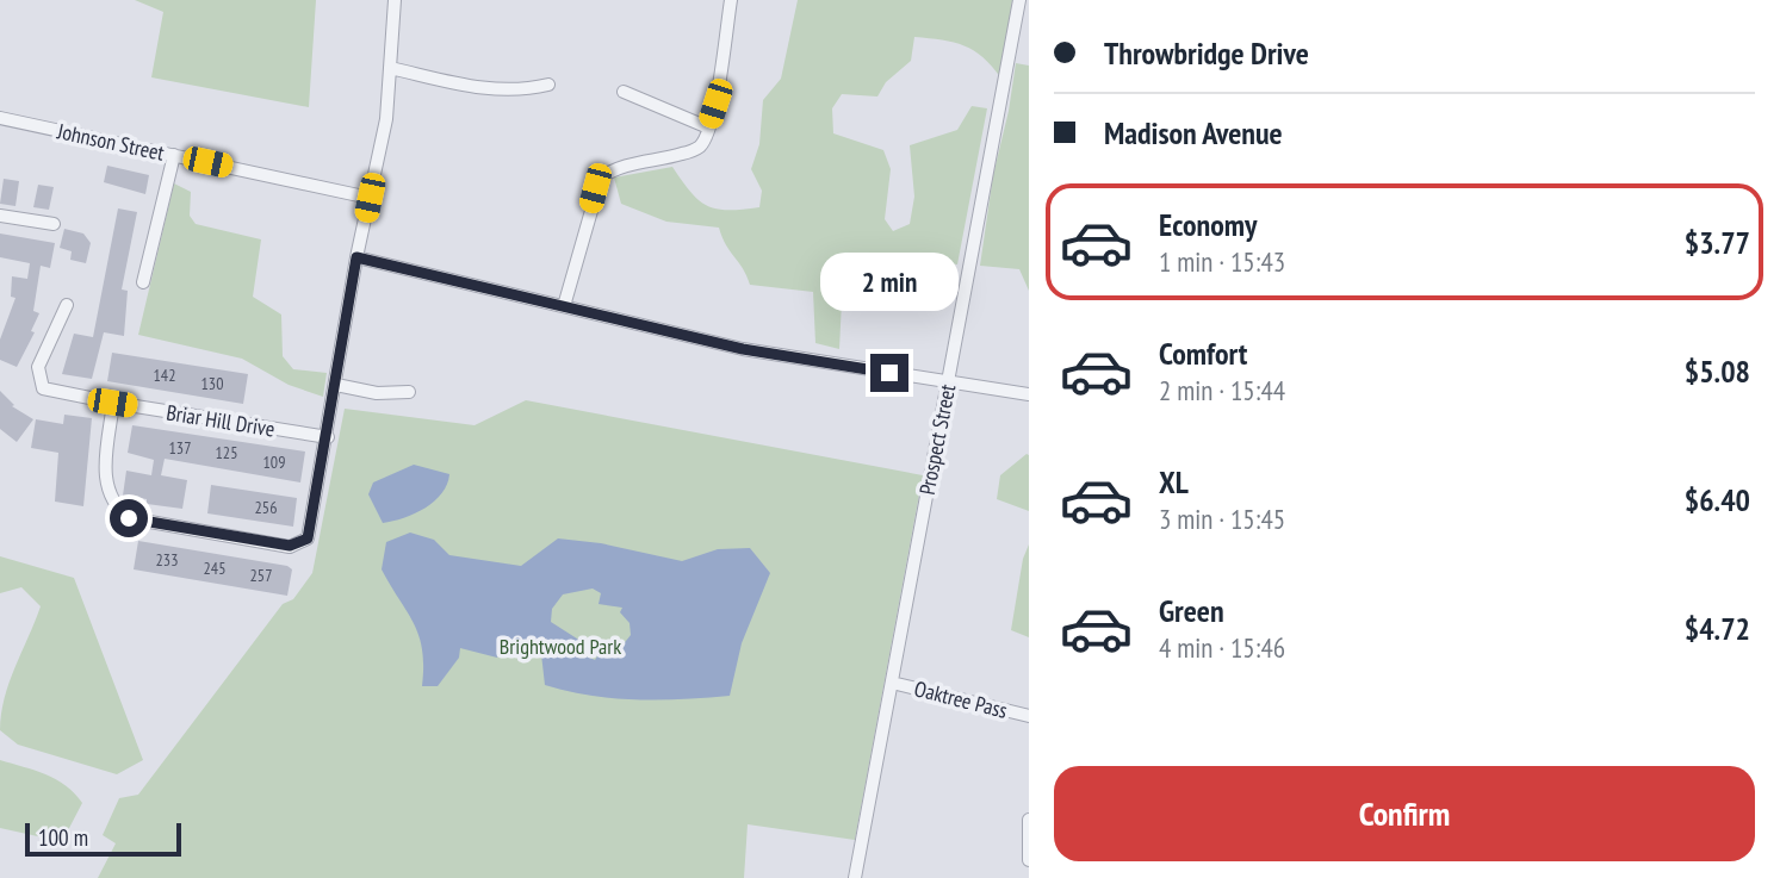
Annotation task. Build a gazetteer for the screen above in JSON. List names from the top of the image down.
{
  "streets": {
    "street": [
      "Johnson Street",
      "Briar Hill Drive",
      "Prospect Street",
      "Oaktree Pass"
    ]
  },
  "crossings": [
    ["Prospect Street", "Oaktree Pass"]
  ],
  "parks": ["Brightwood Park"],
  "house_numbers": [
    "142",
    "130",
    "137",
    "125",
    "109",
    "256",
    "233",
    "245",
    "257"
  ],
  "scale_bar": "100 m",
  "page": {
    "banner": ["Throwbridge Drive", "Madison Avenue"],
    "list": [
      {
        "name": "Economy",
        "note": "1 min · 15:43",
        "value": "$3.77"
      },
      {
        "name": "Comfort",
        "note": "2 min · 15:44",
        "value": "$5.08"
      },
      {
        "name": "XL",
        "note": "3 min · 15:45",
        "value": "$6.40"
      },
      {
        "name": "Green",
        "note": "4 min · 15:46",
        "value": "$4.72"
      }
    ],
    "bubble": "2 min",
    "buttons": "Confirm",
    "scale": "100 m"
  }
}
